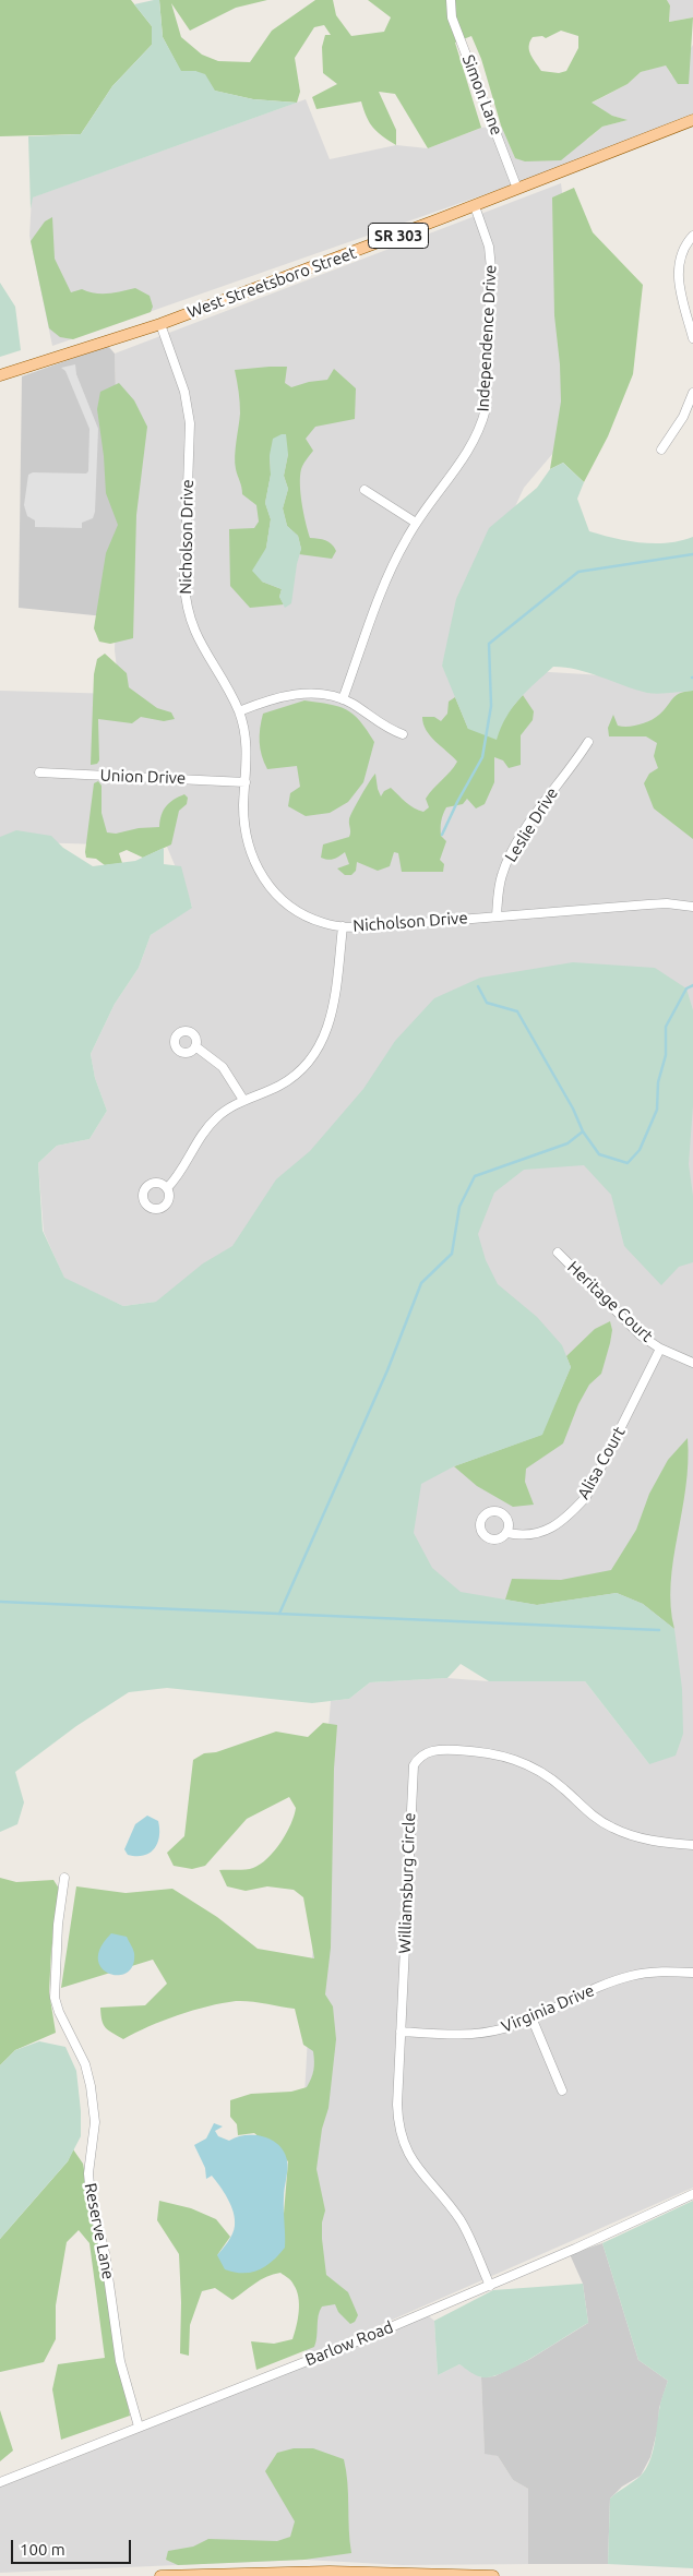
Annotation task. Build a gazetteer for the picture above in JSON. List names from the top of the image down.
{
  "streets": {
    "main road": ["SR 303", "West Streetsboro Street"],
    "street": [
      "Simon Lane",
      "Independence Drive",
      "Nicholson Drive",
      "Union Drive",
      "Leslie Drive",
      "Heritage Court",
      "Alisa Court",
      "Williamsburg Circle",
      "Virginia Drive",
      "Reserve Lane",
      "Barlow Road"
    ]
  },
  "crossings": [
    ["Simon Lane", "West Streetsboro Street"],
    ["West Streetsboro Street", "Independence Drive"],
    ["West Streetsboro Street", "Nicholson Drive"],
    ["Nicholson Drive", "Union Drive"],
    ["Nicholson Drive", "Leslie Drive"],
    ["Heritage Court", "Alisa Court"],
    ["Williamsburg Circle", "Virginia Drive"],
    ["Williamsburg Circle", "Barlow Road"],
    ["Reserve Lane", "Barlow Road"]
  ],
  "scale_bar": "100 m"
}
